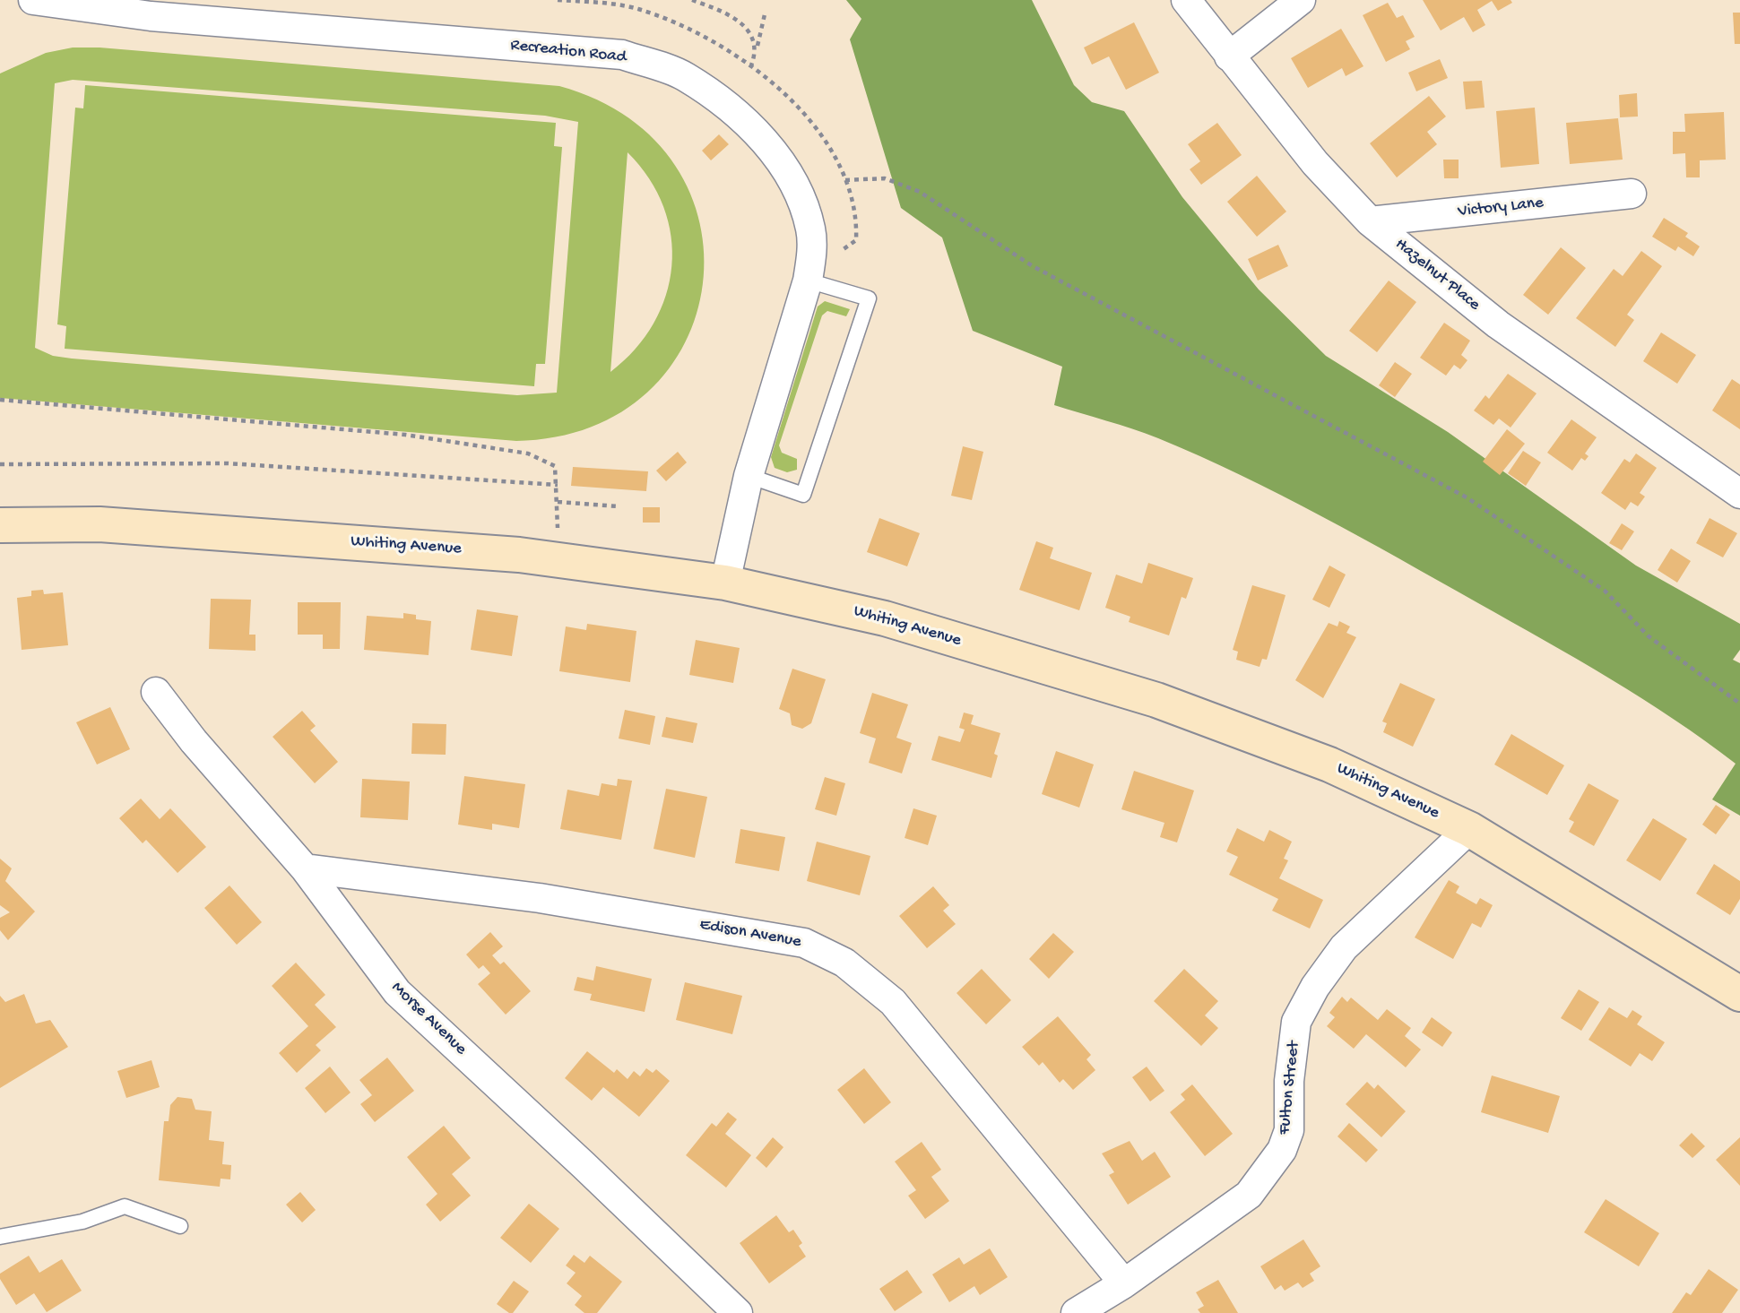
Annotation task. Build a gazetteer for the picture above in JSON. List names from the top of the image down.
{
  "streets": {
    "street": [
      "Recreation Road",
      "Victory Lane",
      "Hazelnut Place",
      "Whiting Avenue",
      "Edison Avenue",
      "Morse Avenue",
      "Fulton Street"
    ]
  },
  "crossings": [
    ["Recreation Road", "Whiting Avenue"],
    ["Victory Lane", "Hazelnut Place"],
    ["Whiting Avenue", "Fulton Street"],
    ["Edison Avenue", "Morse Avenue"],
    ["Edison Avenue", "Fulton Street"]
  ]
}
